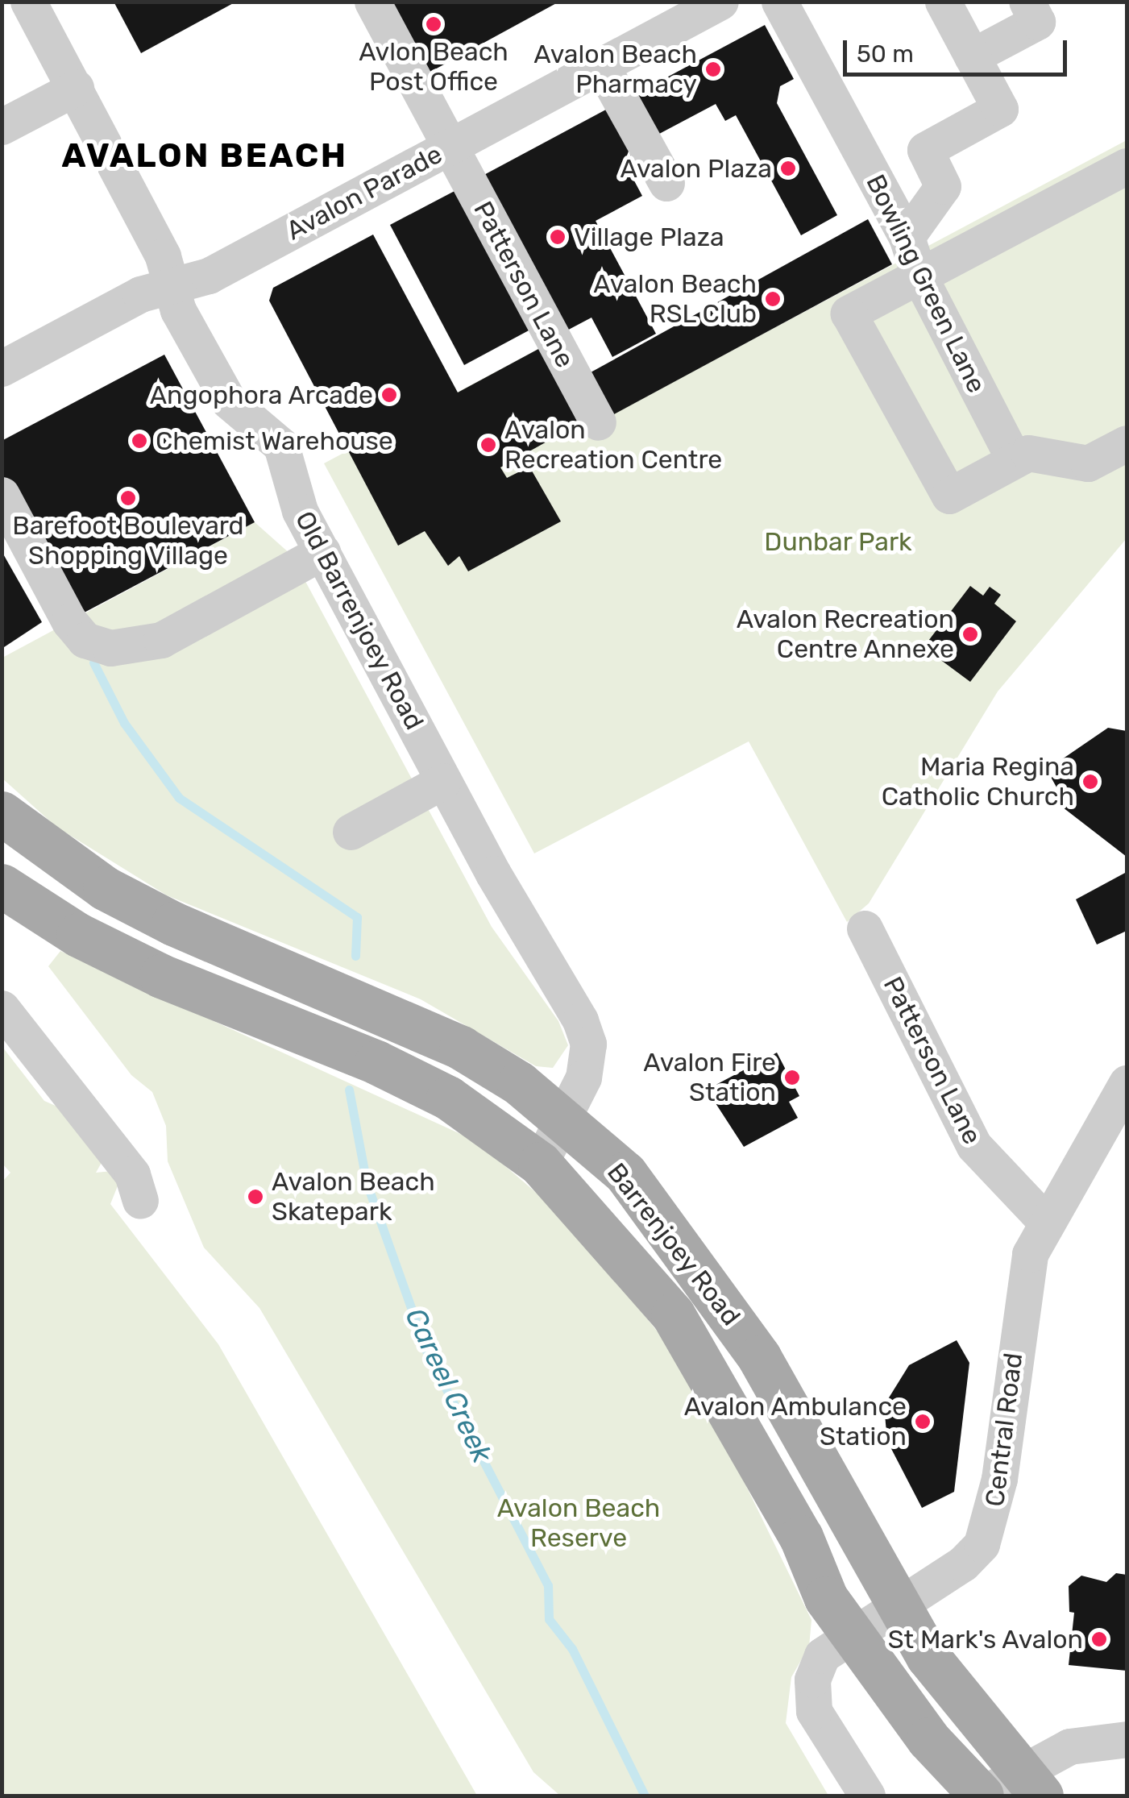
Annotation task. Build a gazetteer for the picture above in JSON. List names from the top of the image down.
{
  "streets": {
    "main road": ["Barrenjoey Road"],
    "street": [
      "Avalon Parade",
      "Bowling Green Lane",
      "Patterson Lane",
      "Old Barrenjoey Road",
      "Central Road"
    ]
  },
  "crossings": [
    ["Avalon Parade", "Patterson Lane"],
    ["Avalon Parade", "Old Barrenjoey Road"],
    ["Patterson Lane", "Central Road"],
    ["Old Barrenjoey Road", "Barrenjoey Road"],
    ["Barrenjoey Road", "Central Road"]
  ],
  "districts": ["AVALON BEACH"],
  "water": ["Careel Creek"],
  "parks": ["Dunbar Park", "Avalon Beach Reserve"],
  "places": [
    "Avlon Beach Post Office",
    "Avalon Beach Pharmacy",
    "Avalon Plaza",
    "Village Plaza",
    "Avalon Beach RSL Club",
    "Angophora Arcade",
    "Chemist Warehouse",
    "Avalon Recreation Centre",
    "Barefoot Boulevard Shopping Village",
    "Avalon Recreation Centre Annexe",
    "Maria Regina Catholic Church",
    "Avalon Fire Station",
    "Avalon Beach Skatepark",
    "Avalon Ambulance Station",
    "St Mark's Avalon"
  ],
  "scale_bar": "50 m"
}
